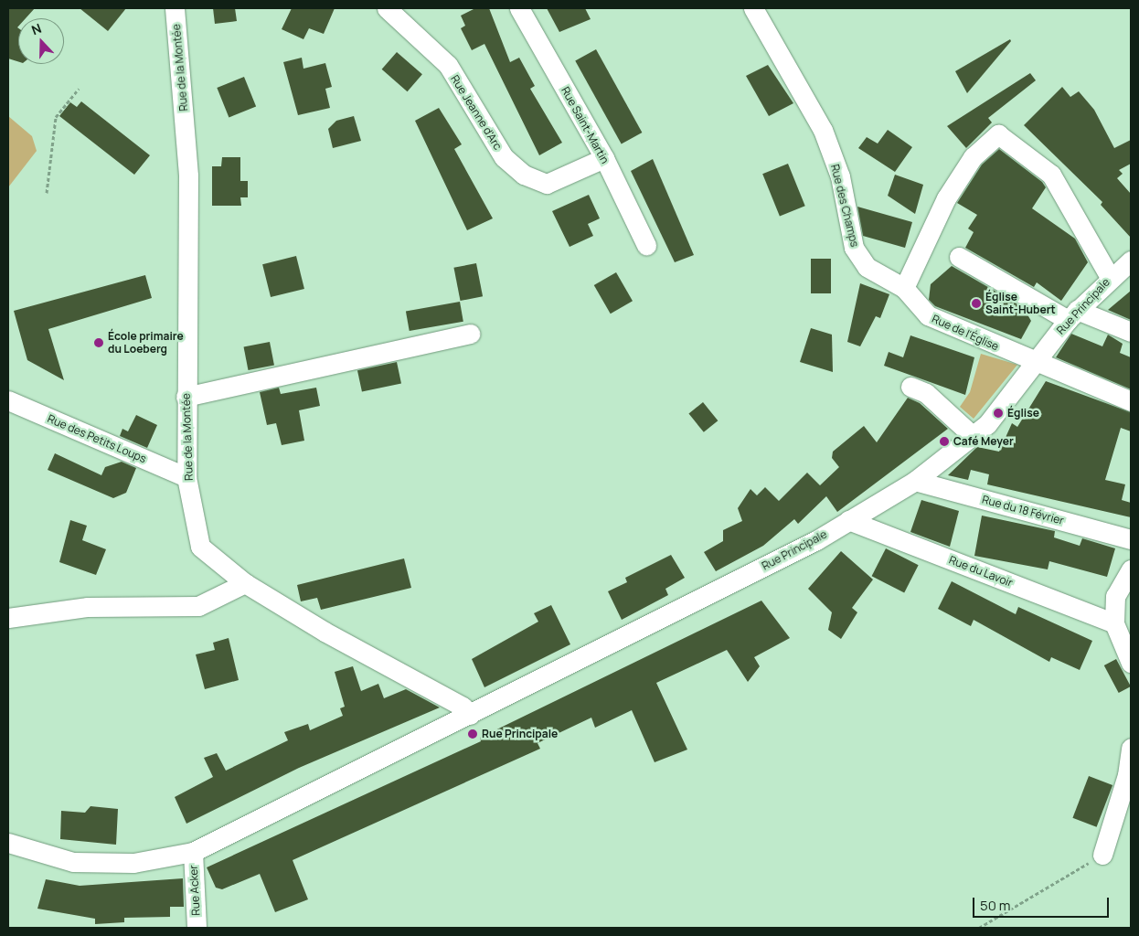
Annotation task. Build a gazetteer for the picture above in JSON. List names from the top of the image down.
{
  "streets": {
    "street": [
      "Rue de la Montée",
      "Rue Jeanne d'Arc",
      "Rue Saint-Martin",
      "Rue des Champs",
      "Rue Principale",
      "Rue de l'Église",
      "Rue des Petits Loups",
      "Rue du 18 Février",
      "Rue du Lavoir",
      "Rue Acker"
    ]
  },
  "crossings": [
    ["Rue de la Montée", "Rue Principale"],
    ["Rue de la Montée", "Rue des Petits Loups"],
    ["Rue Jeanne d'Arc", "Rue Saint-Martin"],
    ["Rue des Champs", "Rue de l'Église"],
    ["Rue Principale", "Rue de l'Église"],
    ["Rue Principale", "Rue du 18 Février"],
    ["Rue Principale", "Rue du Lavoir"],
    ["Rue Principale", "Rue Acker"]
  ],
  "places": [
    "Église Saint-Hubert",
    "École primaire du Loeberg",
    "Église",
    "Café Meyer",
    "Rue Principale"
  ],
  "scale_bar": "50 m",
  "north": "top"
}
